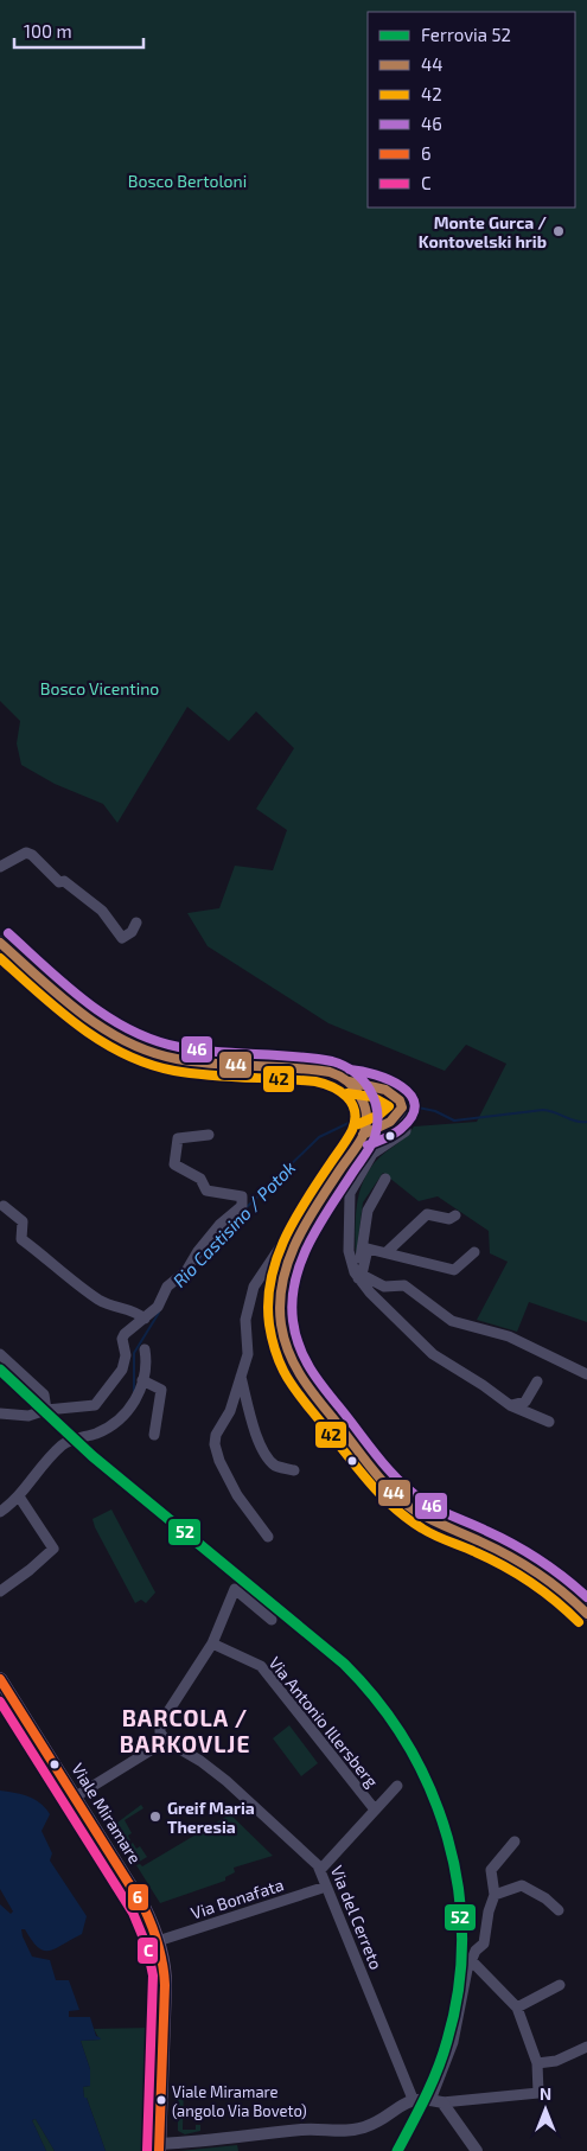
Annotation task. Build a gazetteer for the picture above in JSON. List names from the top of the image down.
{
  "streets": {
    "main road": ["Viale Miramare"],
    "street": ["Via Antonio Illersberg", "Via Bonafata", "Via del Cerreto"]
  },
  "crossings": [
    ["Viale Miramare", "Via Bonafata"],
    ["Via Bonafata", "Via del Cerreto"]
  ],
  "districts": ["BARCOLA / BARKOVLJE"],
  "water": ["Rio Castisino / Potok"],
  "parks": ["Bosco Bertoloni", "Bosco Vicentino"],
  "places": ["Monte Gurca / Kontovelski hrib", "Greif Maria Theresia", "Viale Miramare (angolo Via Boveto)"],
  "lines": [
    "transit line 46",
    "transit line 44",
    "transit line 42",
    "rail line 52",
    "transit line 6",
    "transit line C"
  ],
  "legend": [
    "Ferrovia 52",
    "44",
    "42",
    "46",
    "6",
    "C"
  ],
  "scale_bar": "100 m",
  "north": "top"
}
